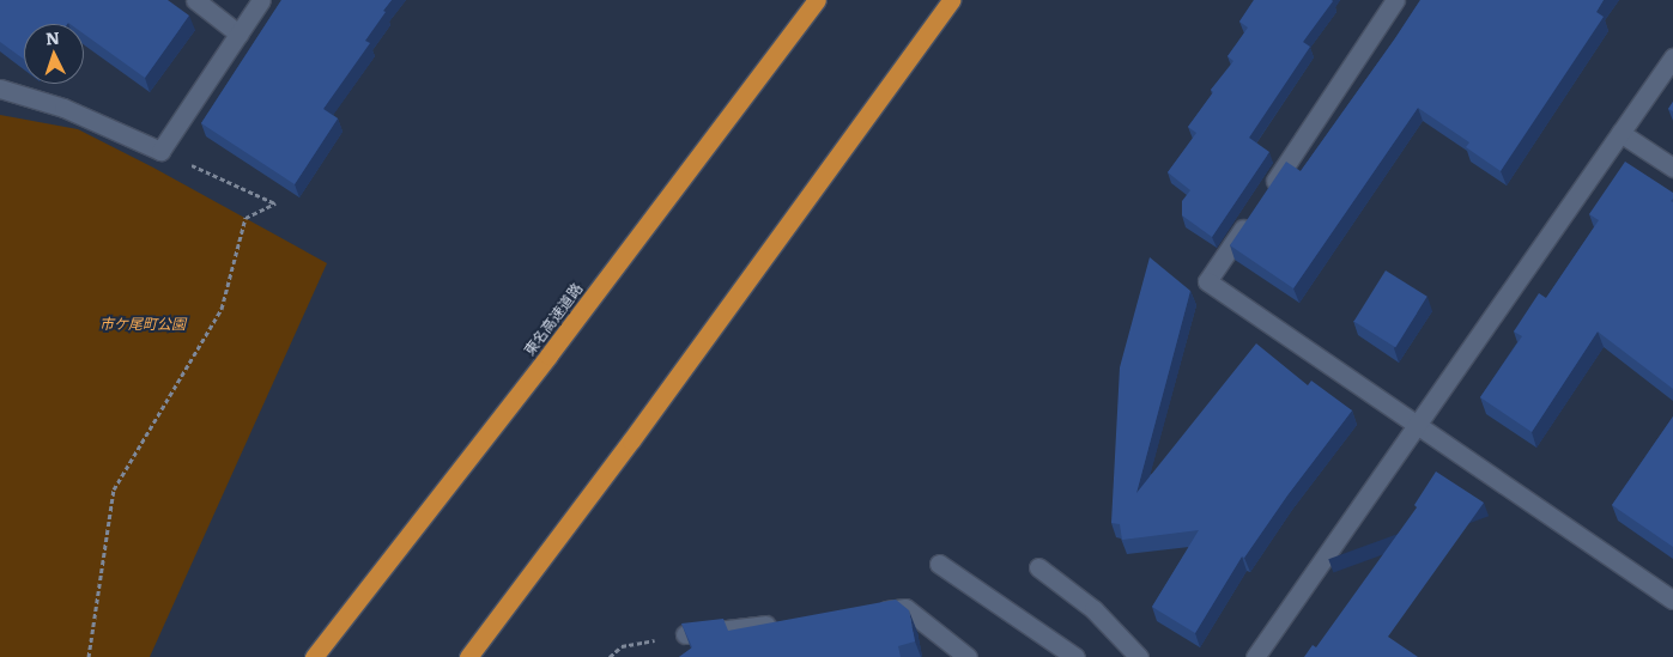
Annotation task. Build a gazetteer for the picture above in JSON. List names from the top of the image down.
{
  "streets": {
    "highway": ["東名高速道路"]
  },
  "parks": ["市ケ尾町公園"],
  "north": "top"
}
